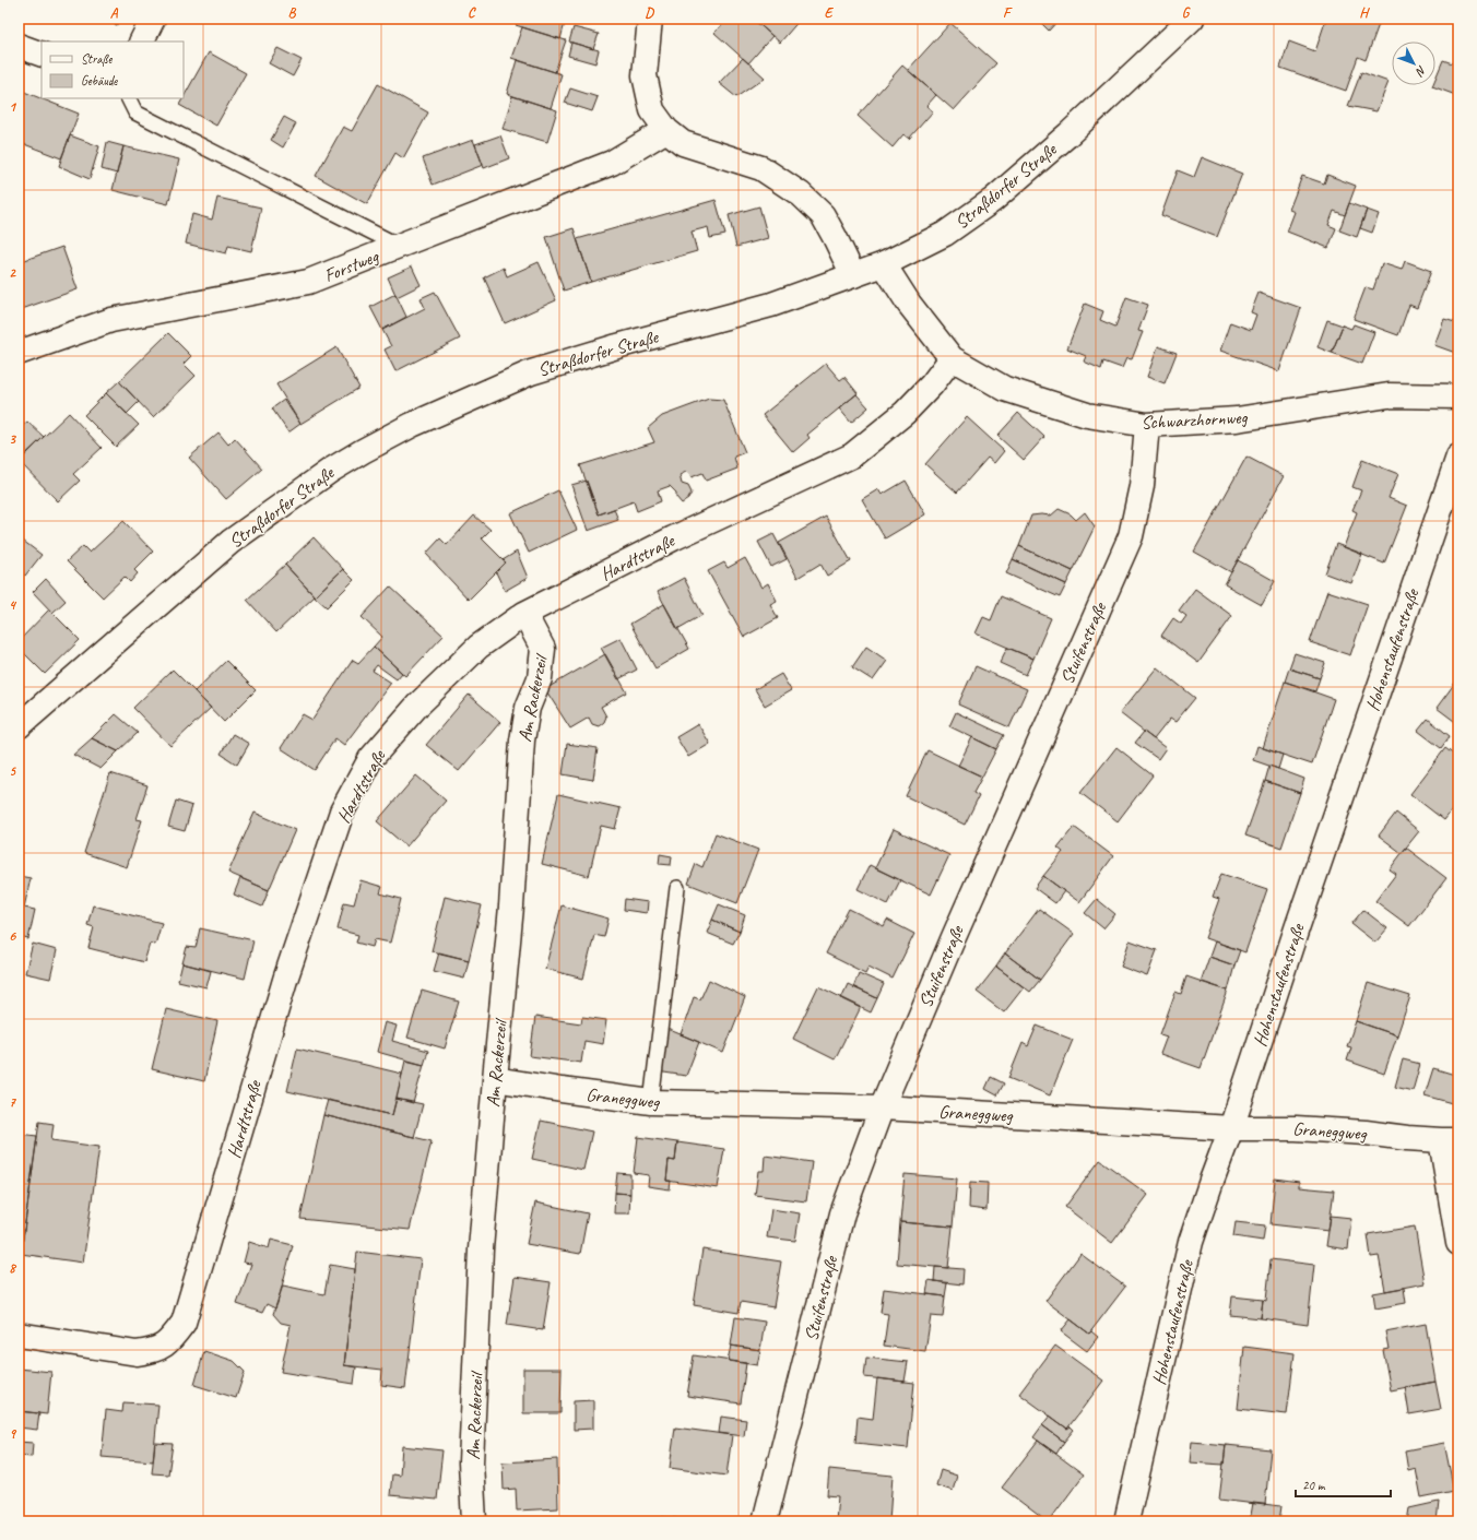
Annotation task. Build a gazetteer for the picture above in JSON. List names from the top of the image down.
{
  "streets": {
    "street": [
      "Straßdorfer Straße",
      "Forstweg",
      "Schwarzhornweg",
      "Hardtstraße",
      "Stuifenstraße",
      "Hohenstaufenstraße",
      "Am Rackerzeil",
      "Graneggweg"
    ]
  },
  "crossings": [
    ["Straßdorfer Straße", "Schwarzhornweg"],
    ["Schwarzhornweg", "Hardtstraße"],
    ["Schwarzhornweg", "Stuifenstraße"],
    ["Hardtstraße", "Am Rackerzeil"],
    ["Stuifenstraße", "Graneggweg"],
    ["Hohenstaufenstraße", "Graneggweg"],
    ["Am Rackerzeil", "Graneggweg"]
  ],
  "legend": ["Straße", "Gebäude"],
  "scale_bar": "20 m",
  "north": "bottom right",
  "grid": {
    "columns": [
      "A",
      "B",
      "C",
      "D",
      "E",
      "F",
      "G",
      "H"
    ],
    "rows": [
      "1",
      "2",
      "3",
      "4",
      "5",
      "6",
      "7",
      "8",
      "9"
    ]
  }
}
